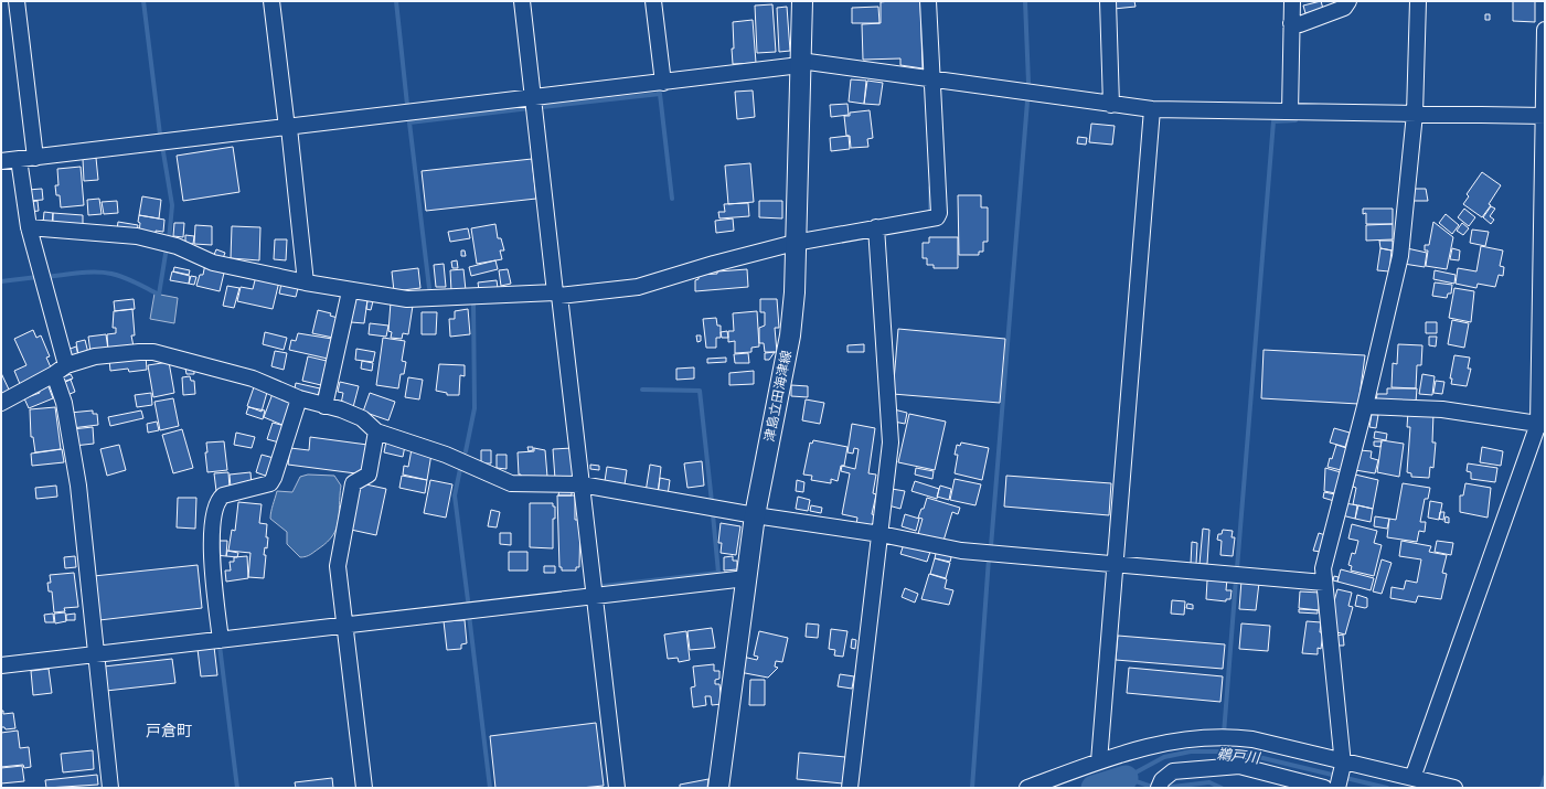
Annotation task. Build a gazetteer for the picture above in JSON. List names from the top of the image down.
{
  "streets": {
    "main road": ["津島立田海津線"]
  },
  "districts": ["戸倉町"],
  "water": ["鵜戸川"]
}
